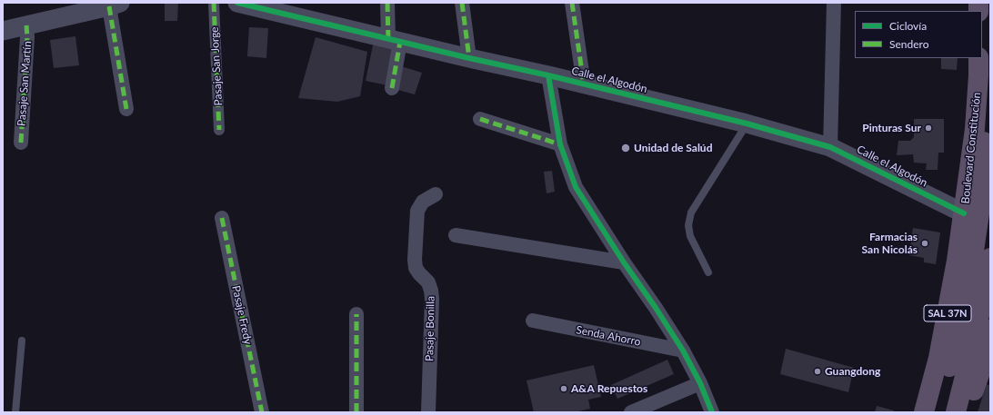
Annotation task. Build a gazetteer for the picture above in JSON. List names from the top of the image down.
{
  "streets": {
    "highway": ["Boulevard Constitución", "SAL 37N"],
    "street": [
      "Pasaje San Jorge",
      "Calle el Algodón",
      "Pasaje San Martín",
      "Pasaje Fredy",
      "Pasaje Bonilla",
      "Senda Ahorro"
    ]
  },
  "crossings": [
    ["Calle el Algodón", "Boulevard Constitución"]
  ],
  "places": [
    "Pinturas Sur",
    "Unidad de Salúd",
    "Farmacias San Nicolás",
    "Guangdong",
    "A&A Repuestos"
  ],
  "legend": ["Ciclovía", "Sendero"]
}
